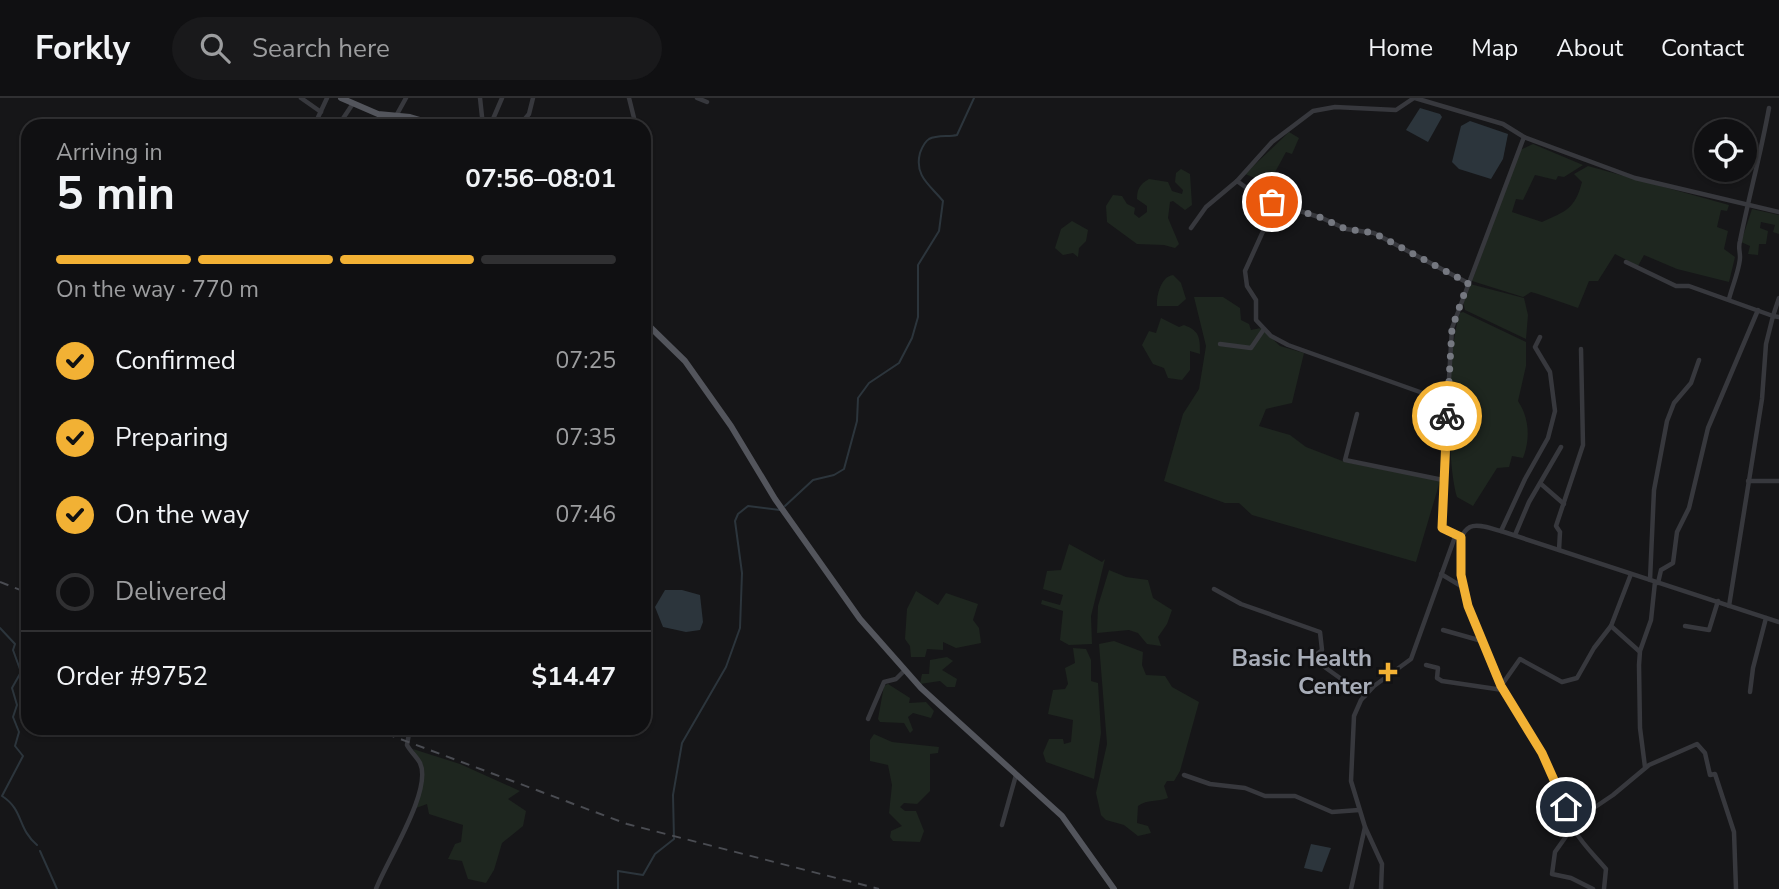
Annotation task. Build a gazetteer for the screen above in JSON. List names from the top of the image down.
{
  "places": {
    "health": ["Basic Health Center"]
  },
  "page": {
    "header": "Forkly",
    "search": "Search here",
    "nav": [
      "Home",
      "Map",
      "About",
      "Contact"
    ],
    "heading": ["5 min", "Arriving in", "07:56–08:01"],
    "panel": ["Order #9752", "$14.47"],
    "bar": "On the way · 770 m",
    "list": [
      ["Confirmed", "07:25"],
      ["Preparing", "07:35"],
      ["On the way", "07:46"],
      "Delivered"
    ]
  }
}
